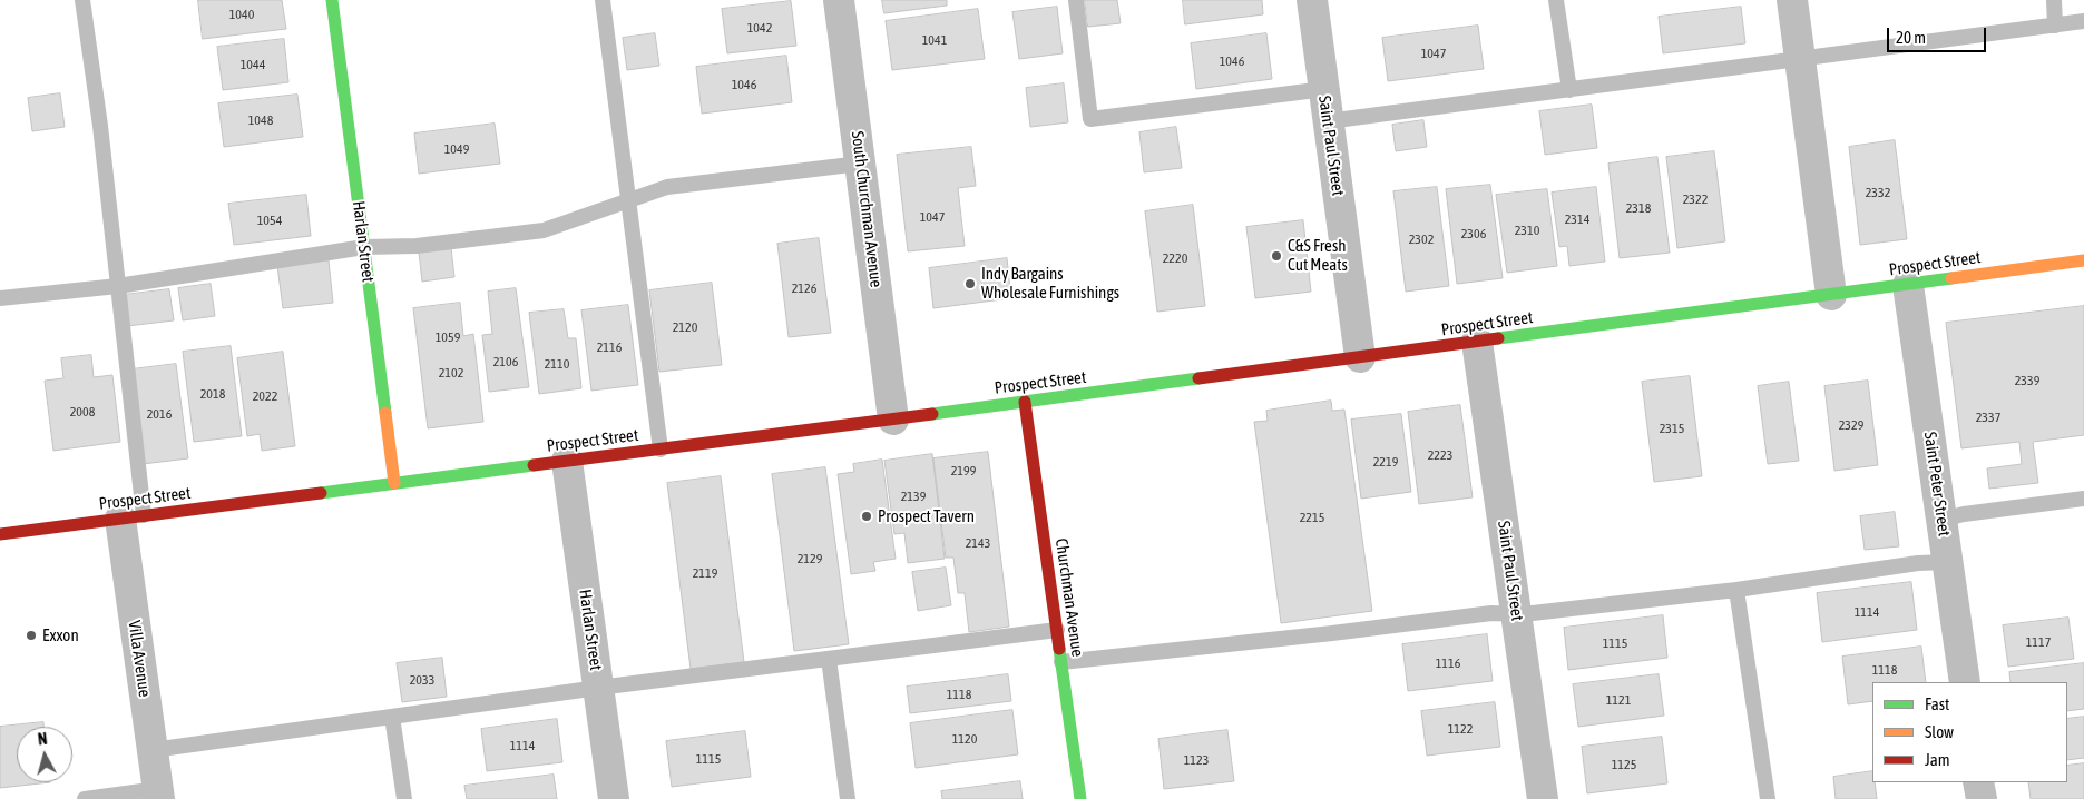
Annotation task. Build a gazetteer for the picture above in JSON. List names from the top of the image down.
{
  "streets": {
    "main road": ["Harlan Street", "Prospect Street", "Churchman Avenue"],
    "street": [
      "Saint Paul Street",
      "South Churchman Avenue",
      "Saint Peter Street",
      "Villa Avenue"
    ]
  },
  "crossings": [
    ["Saint Paul Street", "Prospect Street"],
    ["South Churchman Avenue", "Prospect Street"],
    ["Harlan Street", "Prospect Street"],
    ["Prospect Street", "Saint Peter Street"],
    ["Prospect Street", "Churchman Avenue"],
    ["Prospect Street", "Villa Avenue"]
  ],
  "places": [
    "C&S Fresh Cut Meats",
    "Indy Bargains Wholesale Furnishings",
    "Prospect Tavern",
    "Exxon"
  ],
  "house_numbers": [
    "1040",
    "1042",
    "1041",
    "1047",
    "1046",
    "1044",
    "1046",
    "1048",
    "1049",
    "2332",
    "2322",
    "2318",
    "1047",
    "2314",
    "1054",
    "2310",
    "2306",
    "2302",
    "2220",
    "2126",
    "2120",
    "1059",
    "2116",
    "2106",
    "2110",
    "2102",
    "2339",
    "2018",
    "2022",
    "2008",
    "2016",
    "2337",
    "2329",
    "2315",
    "2223",
    "2219",
    "2199",
    "2139",
    "2215",
    "2143",
    "2129",
    "2119",
    "1114",
    "1117",
    "1115",
    "1116",
    "1118",
    "2033",
    "1118",
    "1121",
    "1122",
    "1120",
    "1114",
    "1115",
    "1123",
    "1125"
  ],
  "legend": ["Fast", "Slow", "Jam"],
  "scale_bar": "20 m",
  "north": "top"
}
